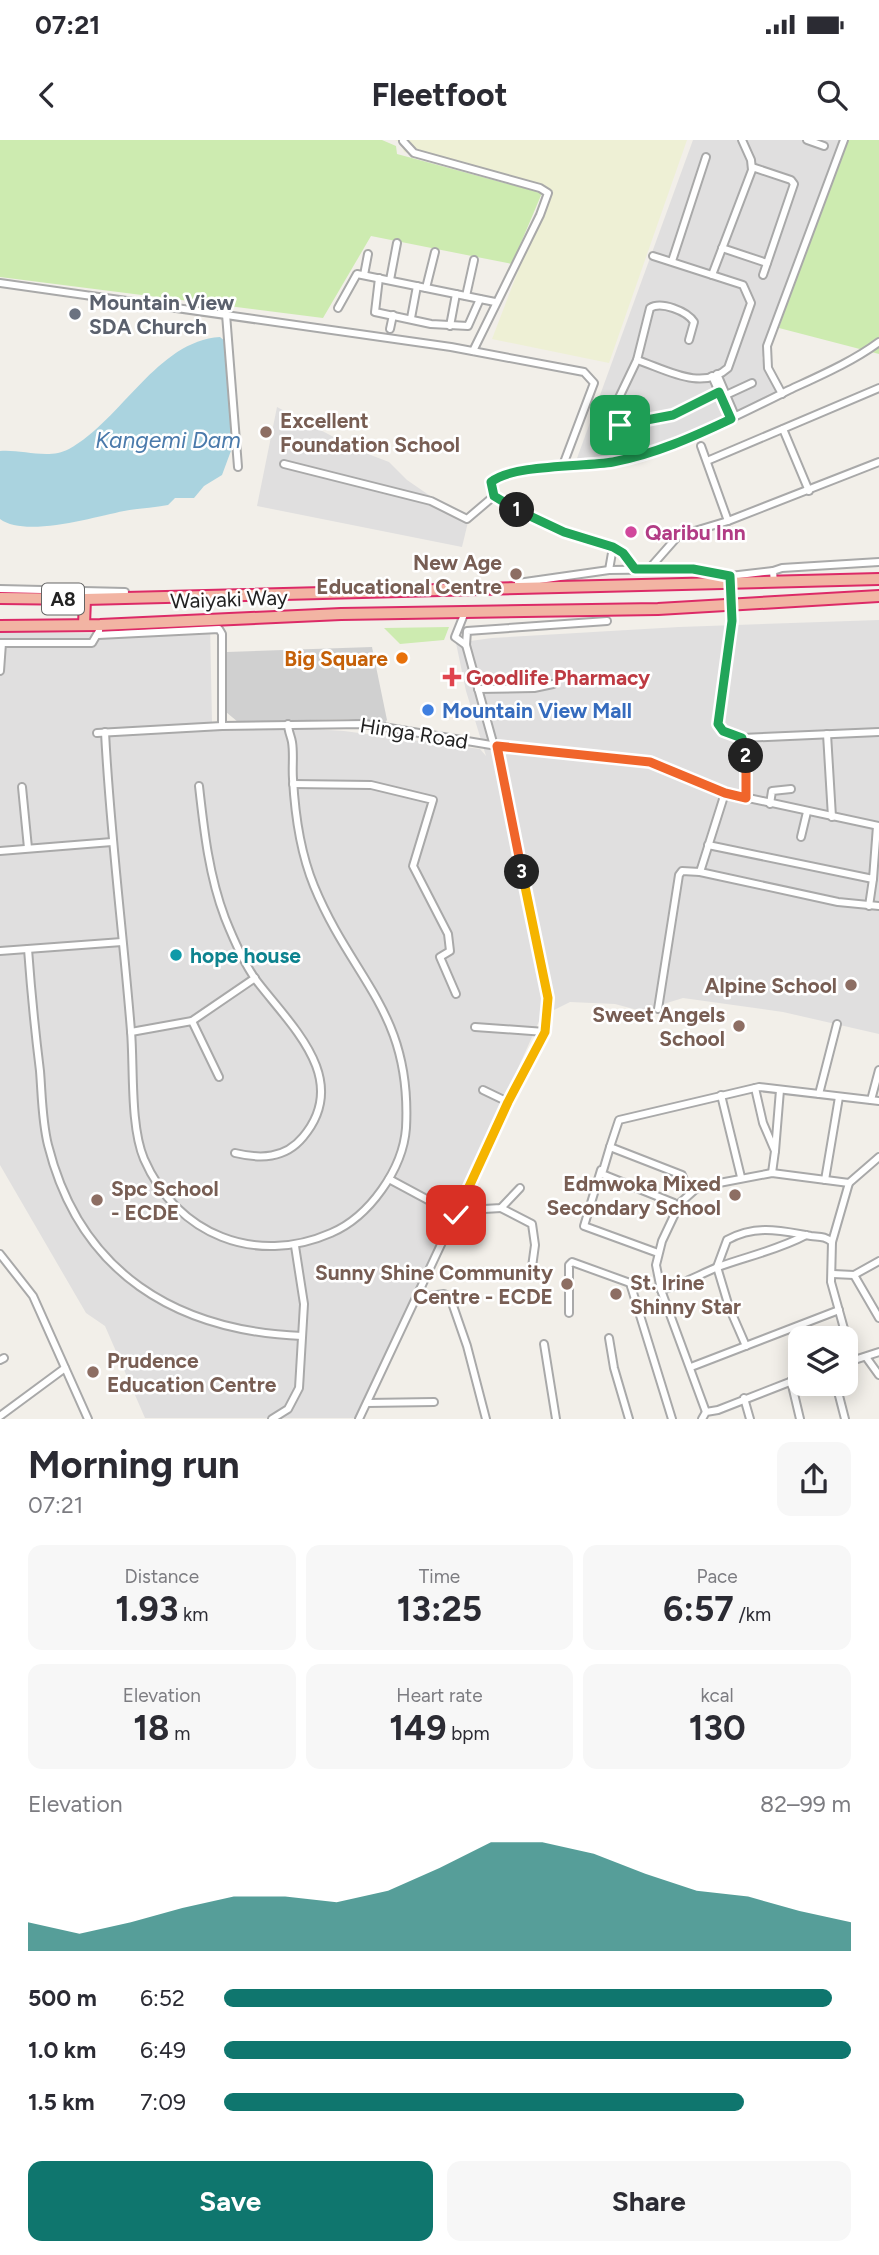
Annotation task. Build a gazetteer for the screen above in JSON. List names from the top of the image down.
{
  "streets": {
    "highway": ["A8", "Waiyaki Way"],
    "street": ["Hinga Road"]
  },
  "water": ["Kangemi Dam"],
  "places": {
    "other": [
      "Mountain View SDA Church",
      "Excellent Foundation School",
      "Qaribu Inn",
      "New Age Educational Centre",
      "Big Square",
      "Mountain View Mall",
      "hope house",
      "Alpine School",
      "Sweet Angels School",
      "Edmwoka Mixed Secondary School",
      "Spc School - ECDE",
      "Sunny Shine Community Centre - ECDE",
      "St. Irine Shinny Star",
      "Prudence Education Centre"
    ],
    "health": ["Goodlife Pharmacy"]
  },
  "page": {
    "status": "07:21",
    "header": "Fleetfoot",
    "pins": ["1", "2", "3"],
    "heading": ["Morning run", "07:21"],
    "stats": [
      ["Distance", "1.93 km"],
      ["Time", "13:25"],
      ["Pace", "6:57 /km"],
      ["Elevation", "18 m"],
      ["Heart rate", "149 bpm"],
      ["kcal", "130"]
    ],
    "chart": ["Elevation", "82–99 m"],
    "list": [
      {
        "name": "500 m",
        "note": "6:52"
      },
      {
        "name": "1.0 km",
        "note": "6:49"
      },
      {
        "name": "1.5 km",
        "note": "7:09"
      }
    ],
    "buttons": ["Save", "Share"]
  }
}
